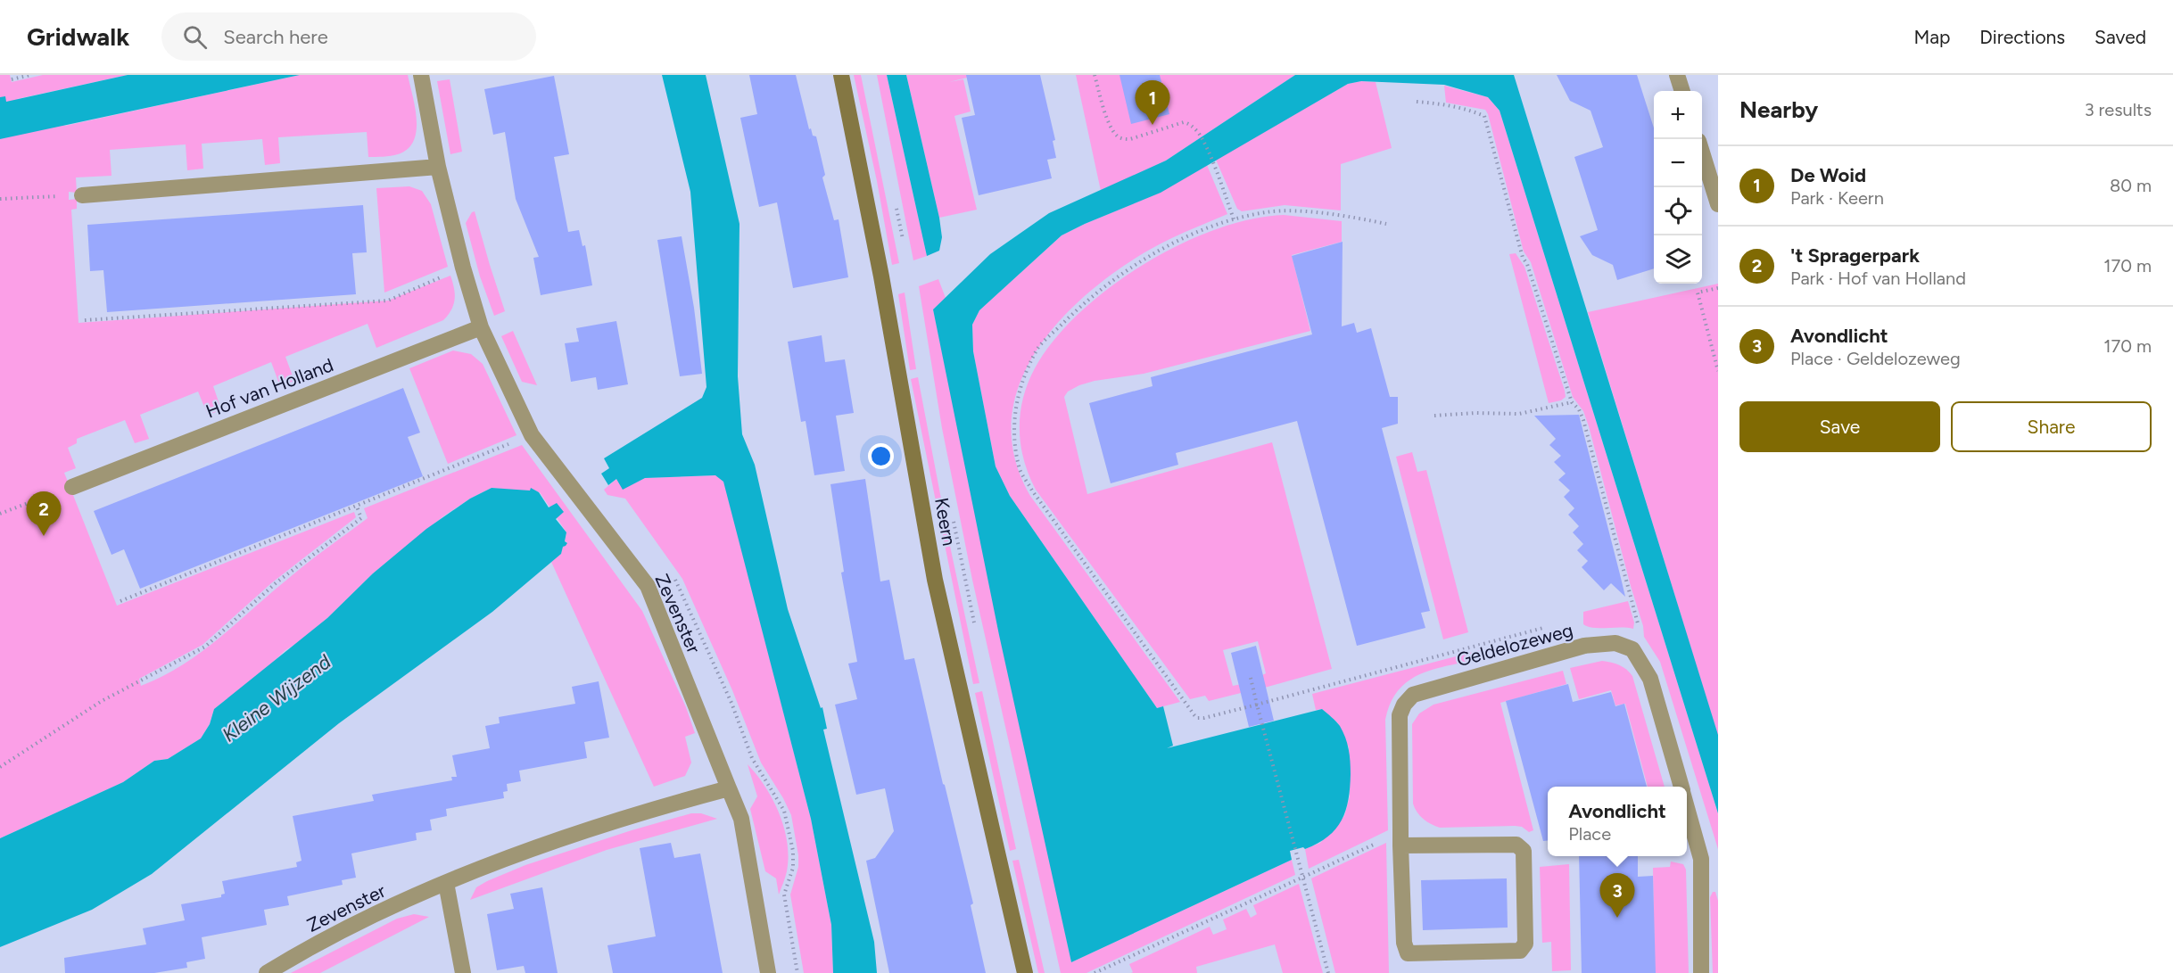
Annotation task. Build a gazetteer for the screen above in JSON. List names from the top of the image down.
{
  "streets": {
    "street": [
      "Hof van Holland",
      "Keern",
      "Zevenster",
      "Geldelozeweg"
    ]
  },
  "water": ["Kleine Wijzend"],
  "page": {
    "header": "Gridwalk",
    "search": "Search here",
    "nav": ["Map", "Directions", "Saved"],
    "heading": ["Nearby", "3 results"],
    "pins": ["1", "2", "3"],
    "map_buttons": ["+", "−"],
    "list": [
      {
        "mark": "1",
        "name": "De Woid",
        "note": "Park · Keern",
        "value": "80 m"
      },
      {
        "mark": "2",
        "name": "'t Spragerpark",
        "note": "Park · Hof van Holland",
        "value": "170 m"
      },
      {
        "mark": "3",
        "name": "Avondlicht",
        "note": "Place · Geldelozeweg",
        "value": "170 m"
      }
    ],
    "buttons": ["Save", "Share"],
    "popup": ["Avondlicht", "Place"]
  }
}
